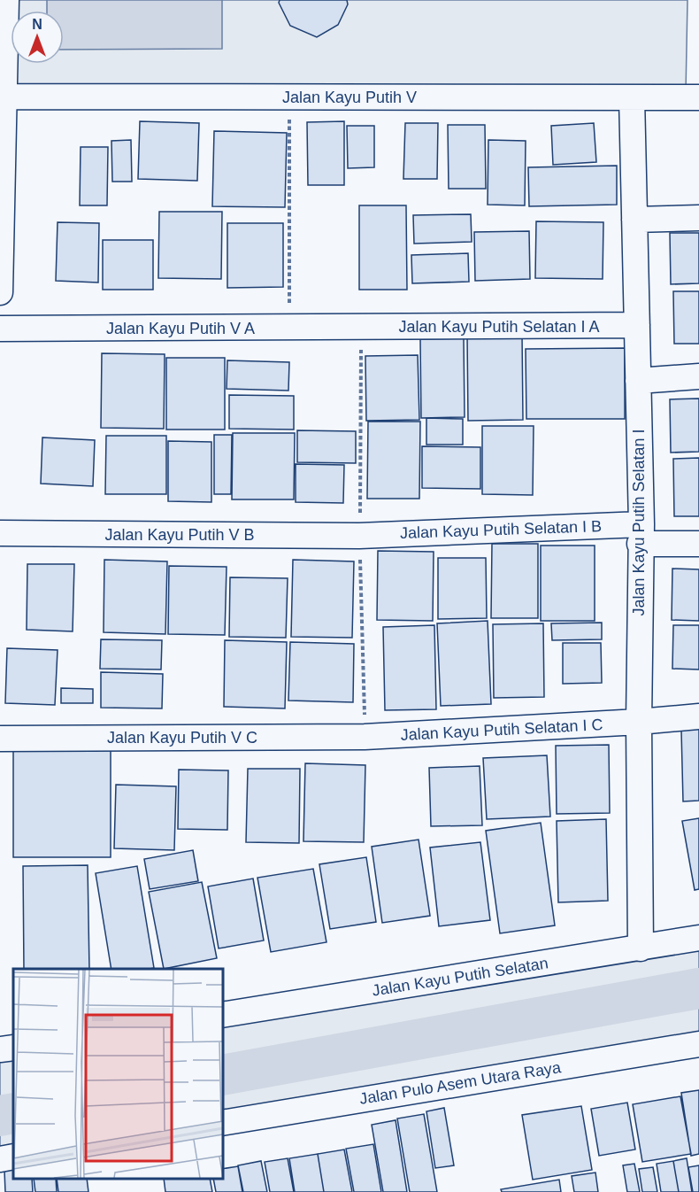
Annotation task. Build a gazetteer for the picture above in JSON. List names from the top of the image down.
{
  "streets": {
    "street": [
      "Jalan Kayu Putih V",
      "Jalan Kayu Putih Selatan I A",
      "Jalan Kayu Putih V A",
      "Jalan Kayu Putih Selatan I",
      "Jalan Kayu Putih Selatan I B",
      "Jalan Kayu Putih V B",
      "Jalan Kayu Putih Selatan I C",
      "Jalan Kayu Putih V C",
      "Jalan Kayu Putih Selatan",
      "Jalan Pulo Asem Utara Raya"
    ]
  },
  "crossings": [
    ["Jalan Kayu Putih V", "Jalan Kayu Putih Selatan I"],
    ["Jalan Kayu Putih Selatan I A", "Jalan Kayu Putih V A"],
    ["Jalan Kayu Putih Selatan I A", "Jalan Kayu Putih Selatan I"],
    ["Jalan Kayu Putih Selatan I", "Jalan Kayu Putih Selatan I B"],
    ["Jalan Kayu Putih Selatan I", "Jalan Kayu Putih Selatan I C"],
    ["Jalan Kayu Putih Selatan I", "Jalan Kayu Putih Selatan"],
    ["Jalan Kayu Putih Selatan I B", "Jalan Kayu Putih V B"],
    ["Jalan Kayu Putih Selatan I C", "Jalan Kayu Putih V C"]
  ],
  "north": "top"
}
